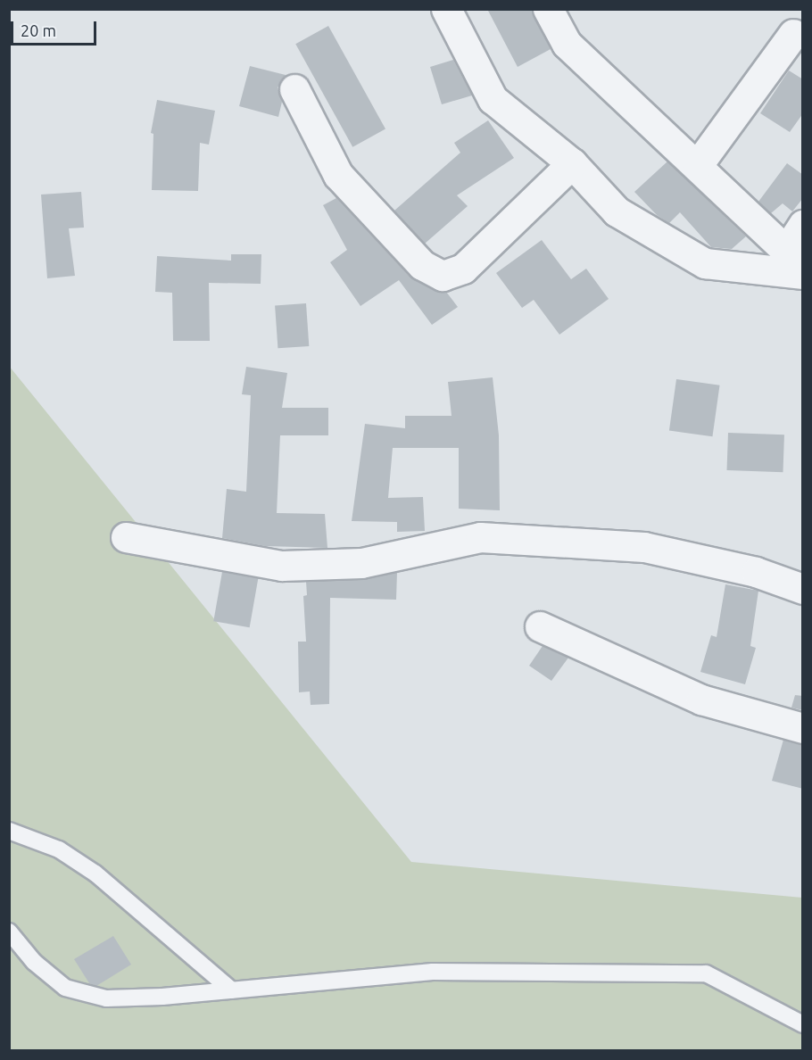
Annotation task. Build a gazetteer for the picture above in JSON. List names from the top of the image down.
{
  "scale_bar": "20 m"
}
